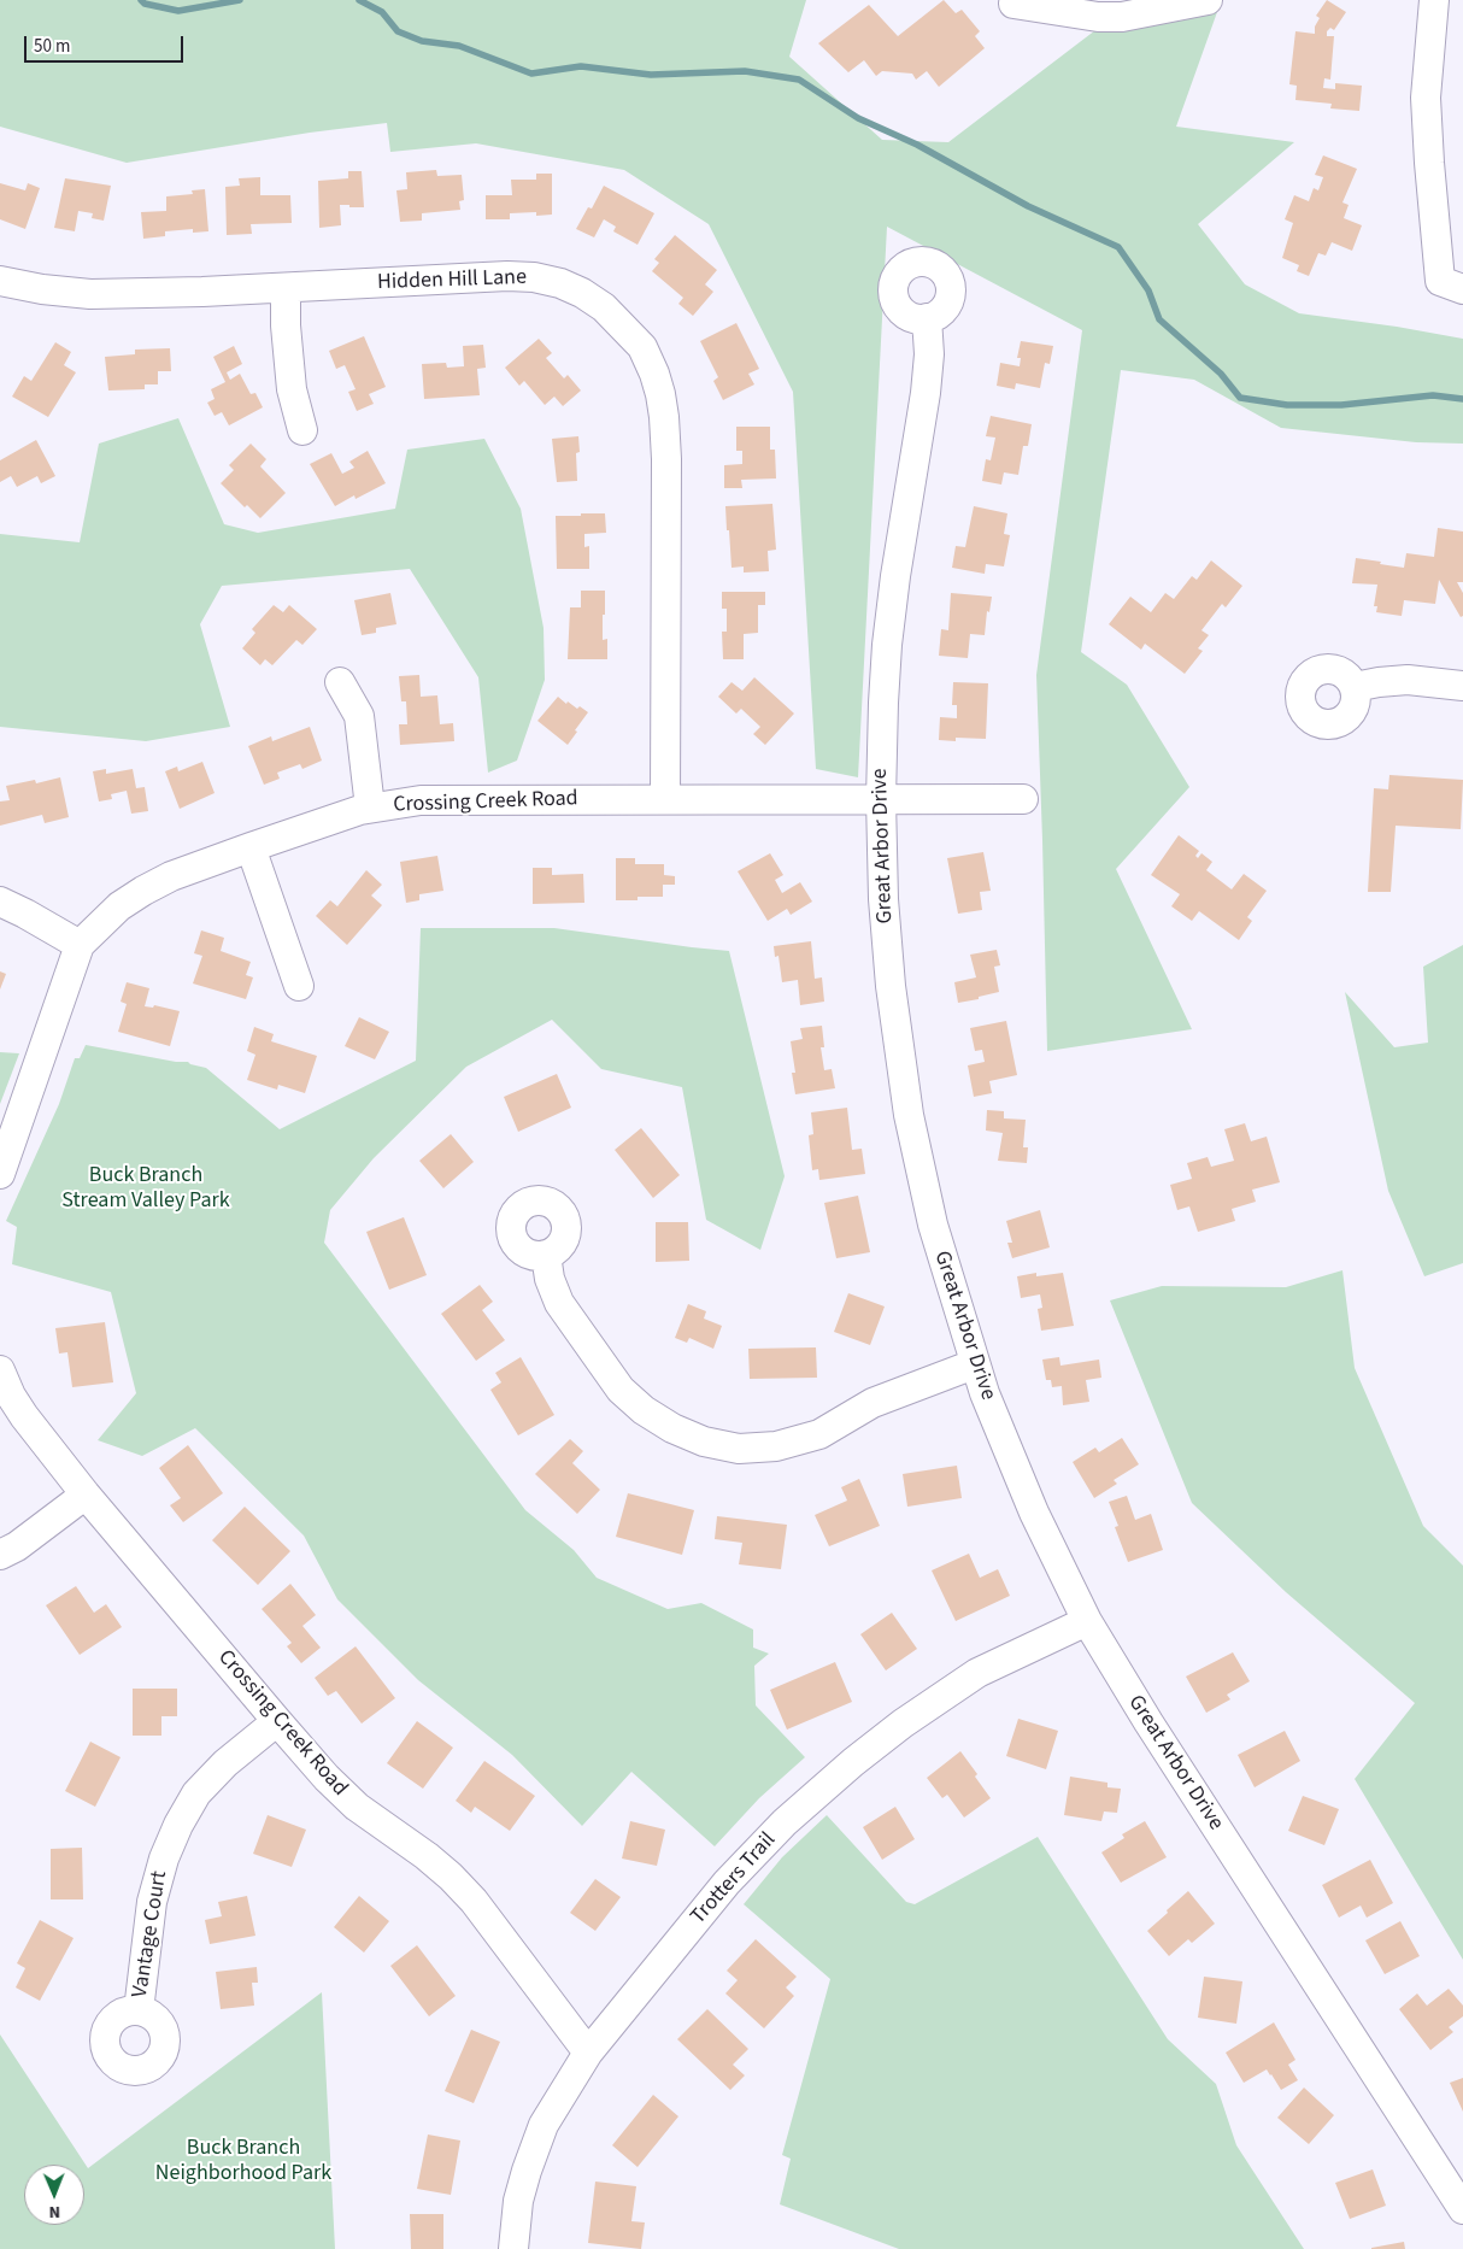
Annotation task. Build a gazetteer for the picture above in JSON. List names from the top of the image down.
{
  "streets": {
    "street": [
      "Hidden Hill Lane",
      "Crossing Creek Road",
      "Great Arbor Drive",
      "Trotters Trail",
      "Vantage Court"
    ]
  },
  "crossings": [
    ["Hidden Hill Lane", "Crossing Creek Road"],
    ["Crossing Creek Road", "Great Arbor Drive"],
    ["Crossing Creek Road", "Trotters Trail"],
    ["Crossing Creek Road", "Vantage Court"],
    ["Great Arbor Drive", "Trotters Trail"]
  ],
  "parks": ["Buck Branch Stream Valley Park", "Buck Branch Neighborhood Park"],
  "scale_bar": "50 m",
  "north": "bottom"
}
